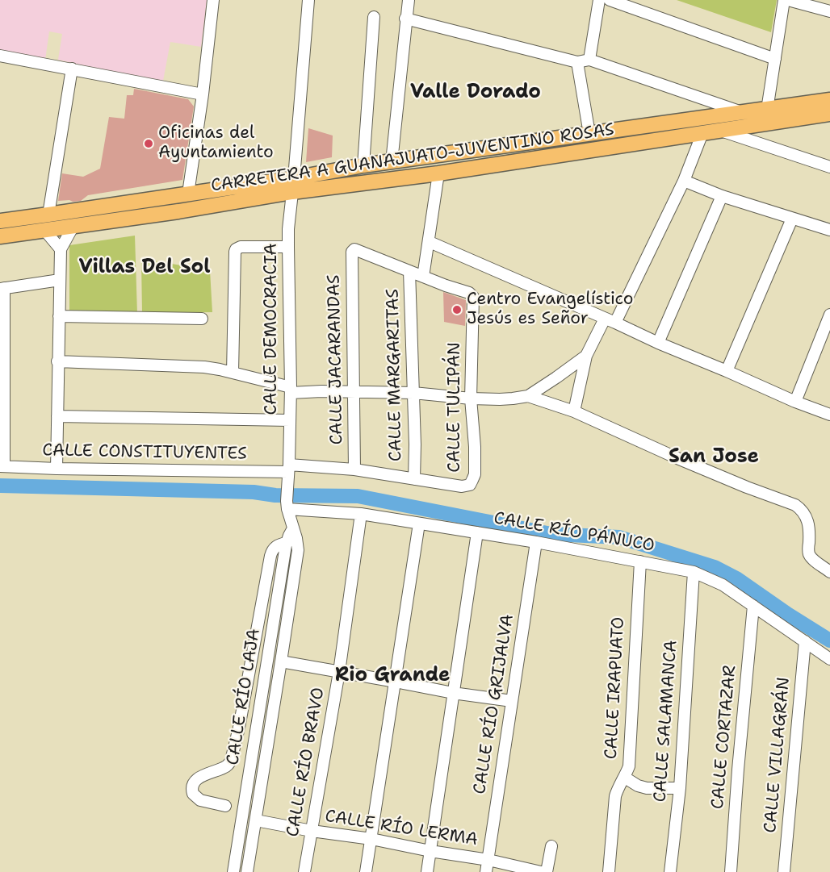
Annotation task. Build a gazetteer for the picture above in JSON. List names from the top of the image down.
{
  "streets": {
    "main road": ["CARRETERA A GUANAJUATO-JUVENTINO ROSAS"],
    "street": [
      "CALLE DEMOCRACIA",
      "CALLE JACARANDAS",
      "CALLE MARGARITAS",
      "CALLE TULIPÁN",
      "CALLE CONSTITUYENTES",
      "CALLE RÍO PÁNUCO",
      "CALLE IRAPUATO",
      "CALLE RÍO LAJA",
      "CALLE RÍO GRIJALVA",
      "CALLE SALAMANCA",
      "CALLE CORTAZAR",
      "CALLE VILLAGRÁN",
      "CALLE RÍO BRAVO",
      "CALLE RÍO LERMA"
    ]
  },
  "crossings": [
    ["CARRETERA A GUANAJUATO-JUVENTINO ROSAS", "CALLE DEMOCRACIA"],
    ["CALLE DEMOCRACIA", "CALLE CONSTITUYENTES"],
    ["CALLE DEMOCRACIA", "CALLE RÍO PÁNUCO"],
    ["CALLE DEMOCRACIA", "CALLE RÍO LAJA"],
    ["CALLE JACARANDAS", "CALLE MARGARITAS"],
    ["CALLE JACARANDAS", "CALLE CONSTITUYENTES"],
    ["CALLE MARGARITAS", "CALLE CONSTITUYENTES"],
    ["CALLE TULIPÁN", "CALLE CONSTITUYENTES"],
    ["CALLE RÍO PÁNUCO", "CALLE IRAPUATO"],
    ["CALLE RÍO PÁNUCO", "CALLE RÍO LAJA"],
    ["CALLE RÍO PÁNUCO", "CALLE RÍO GRIJALVA"],
    ["CALLE RÍO PÁNUCO", "CALLE SALAMANCA"],
    ["CALLE RÍO PÁNUCO", "CALLE CORTAZAR"],
    ["CALLE RÍO PÁNUCO", "CALLE VILLAGRÁN"],
    ["CALLE RÍO PÁNUCO", "CALLE RÍO BRAVO"],
    ["CALLE RÍO LAJA", "CALLE RÍO LERMA"],
    ["CALLE RÍO GRIJALVA", "CALLE RÍO LERMA"],
    ["CALLE RÍO BRAVO", "CALLE RÍO LERMA"]
  ],
  "districts": [
    "Valle Dorado",
    "Villas Del Sol",
    "San Jose",
    "Rio Grande"
  ],
  "places": ["Oficinas del Ayuntamiento", "Centro Evangelístico Jesús es Señor"]
}
